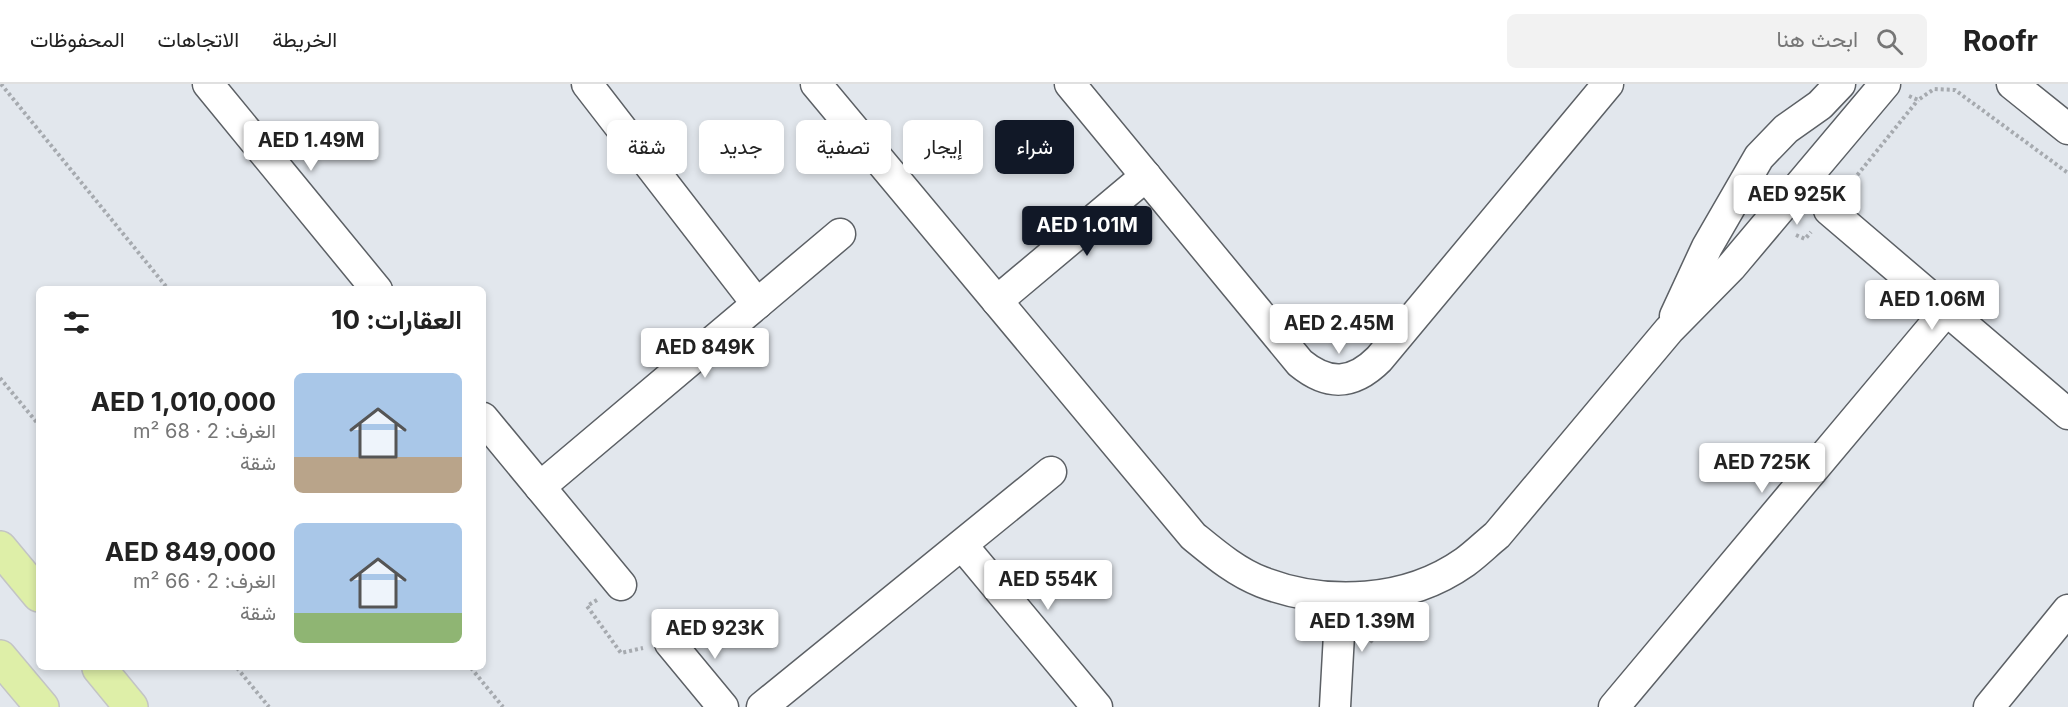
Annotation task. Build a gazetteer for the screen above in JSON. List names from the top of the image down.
{
  "page": {
    "header": "Roofr",
    "search": "ابحث هنا",
    "nav": ["الخريطة", "الاتجاهات", "المحفوظات"],
    "chip": [
      "شراء",
      "إيجار",
      "تصفية",
      "جديد",
      "شقة"
    ],
    "price": [
      "AED 1.49M",
      "AED 925K",
      "AED 1.01M",
      "AED 1.06M",
      "AED 2.45M",
      "AED 849K",
      "AED 725K",
      "AED 554K",
      "AED 1.39M",
      "AED 923K"
    ],
    "heading": "العقارات: 10",
    "list": [
      {
        "name": "AED 1,010,000",
        "note": "الغرف: 2 · 68 m² · شقة"
      },
      {
        "name": "AED 849,000",
        "note": "الغرف: 2 · 66 m² · شقة"
      }
    ]
  }
}
